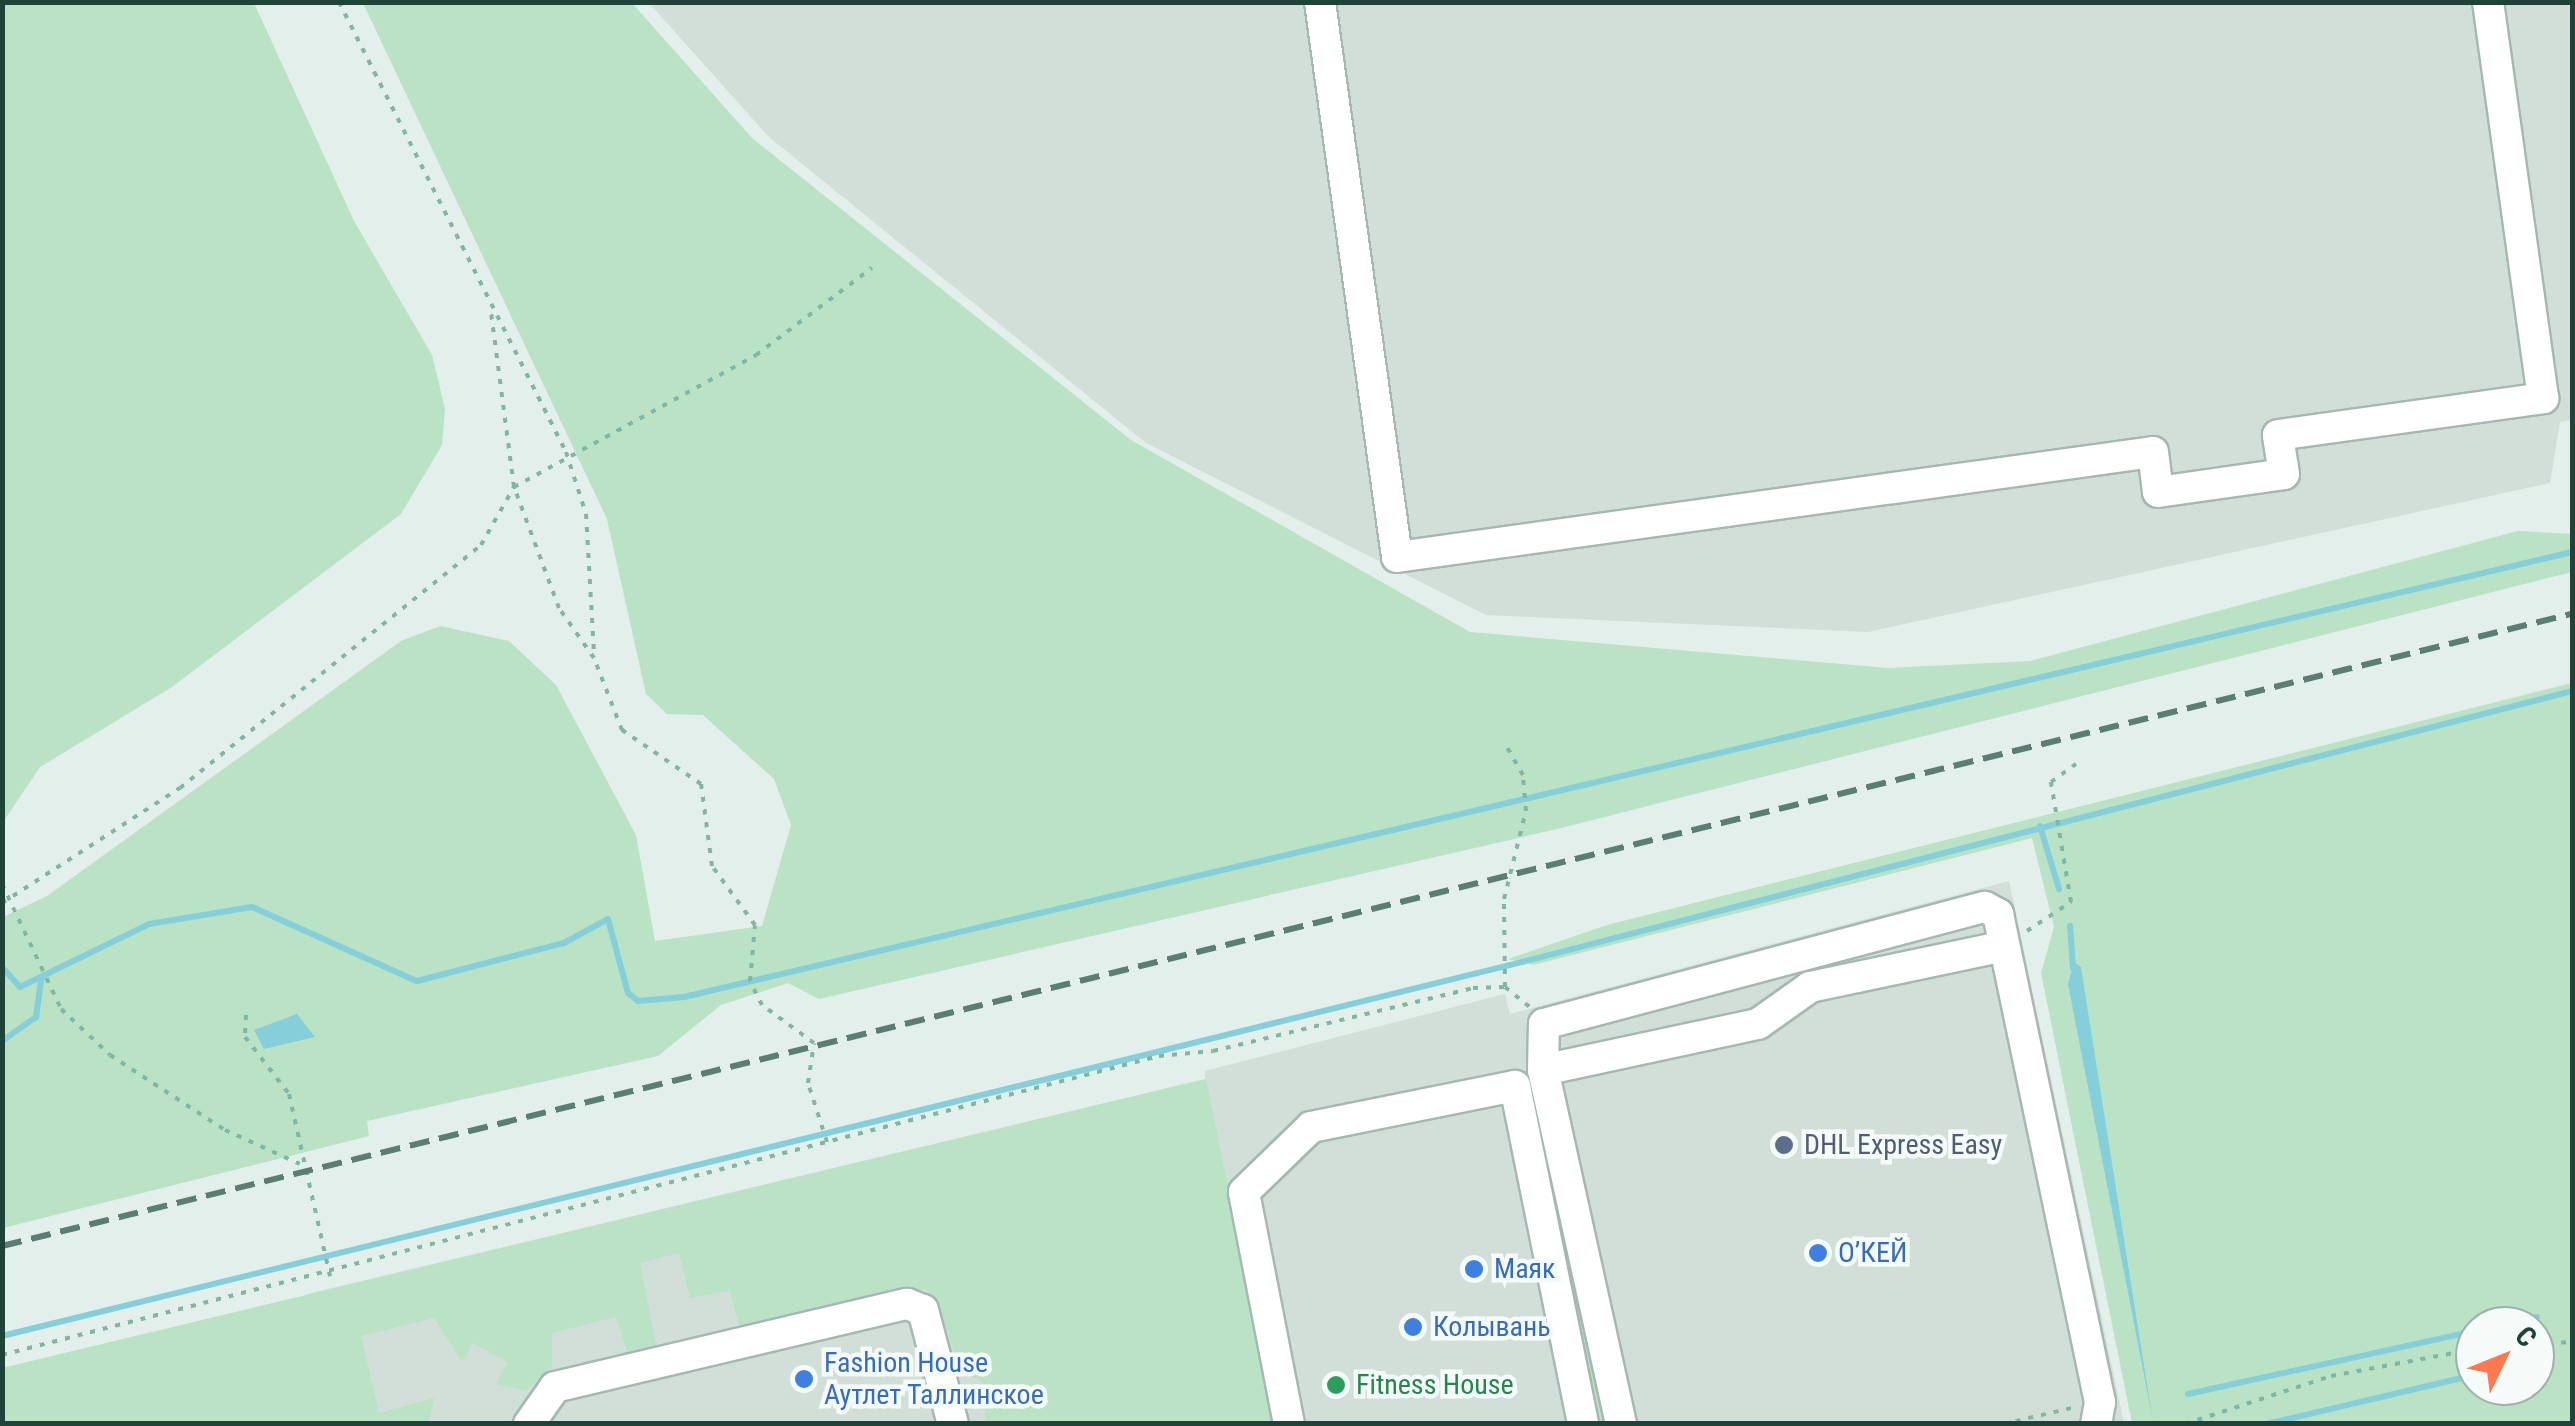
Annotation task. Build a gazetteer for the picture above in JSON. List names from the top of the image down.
{
  "places": [
    "DHL Express Easy",
    "О’КЕЙ",
    "Маяк",
    "Колывань",
    "Fashion House Аутлет Таллинское",
    "Fitness House"
  ],
  "north": "top right"
}
